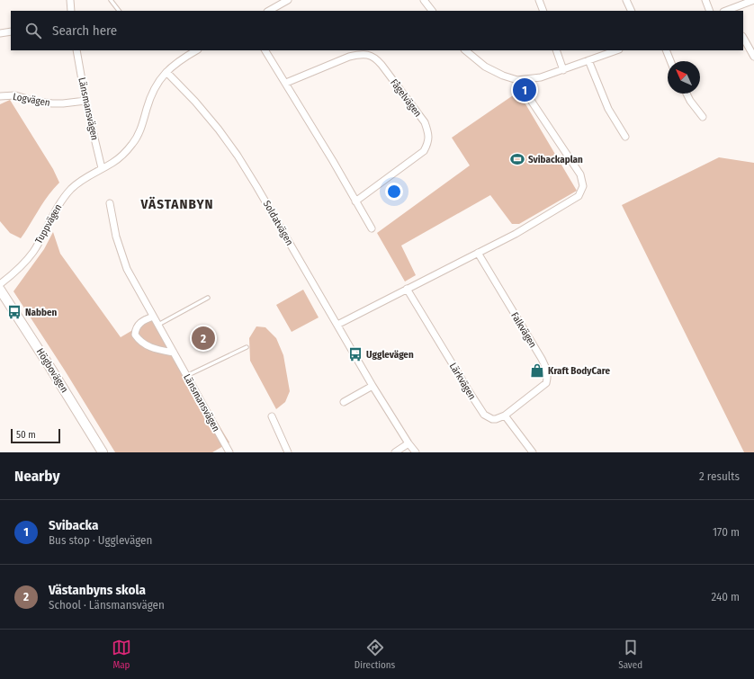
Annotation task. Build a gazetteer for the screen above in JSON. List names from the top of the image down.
{
  "streets": {
    "main road": ["Högbovägen"],
    "street": [
      "Fågelvägen",
      "Logvägen",
      "Länsmansvägen",
      "Soldatvägen",
      "Tuppvägen",
      "Falkvägen",
      "Lärkvägen"
    ]
  },
  "crossings": [
    ["Logvägen", "Länsmansvägen"],
    ["Länsmansvägen", "Tuppvägen"],
    ["Soldatvägen", "Tuppvägen"],
    ["Falkvägen", "Lärkvägen"]
  ],
  "districts": ["VÄSTANBYN"],
  "places": {
    "sports": ["Svibackaplan"],
    "bus stop": ["Nabben", "Ugglevägen"],
    "shop": ["Kraft BodyCare"]
  },
  "scale_bar": "50 m",
  "north": "top left",
  "page": {
    "search": "Search here",
    "pins": ["1", "2"],
    "scale": "50 m",
    "heading": ["Nearby", "2 results"],
    "list": [
      {
        "mark": "1",
        "name": "Svibacka",
        "note": "Bus stop · Ugglevägen",
        "value": "170 m"
      },
      {
        "mark": "2",
        "name": "Västanbyns skola",
        "note": "School · Länsmansvägen",
        "value": "240 m"
      }
    ],
    "nav": ["Map", "Directions", "Saved"]
  }
}
